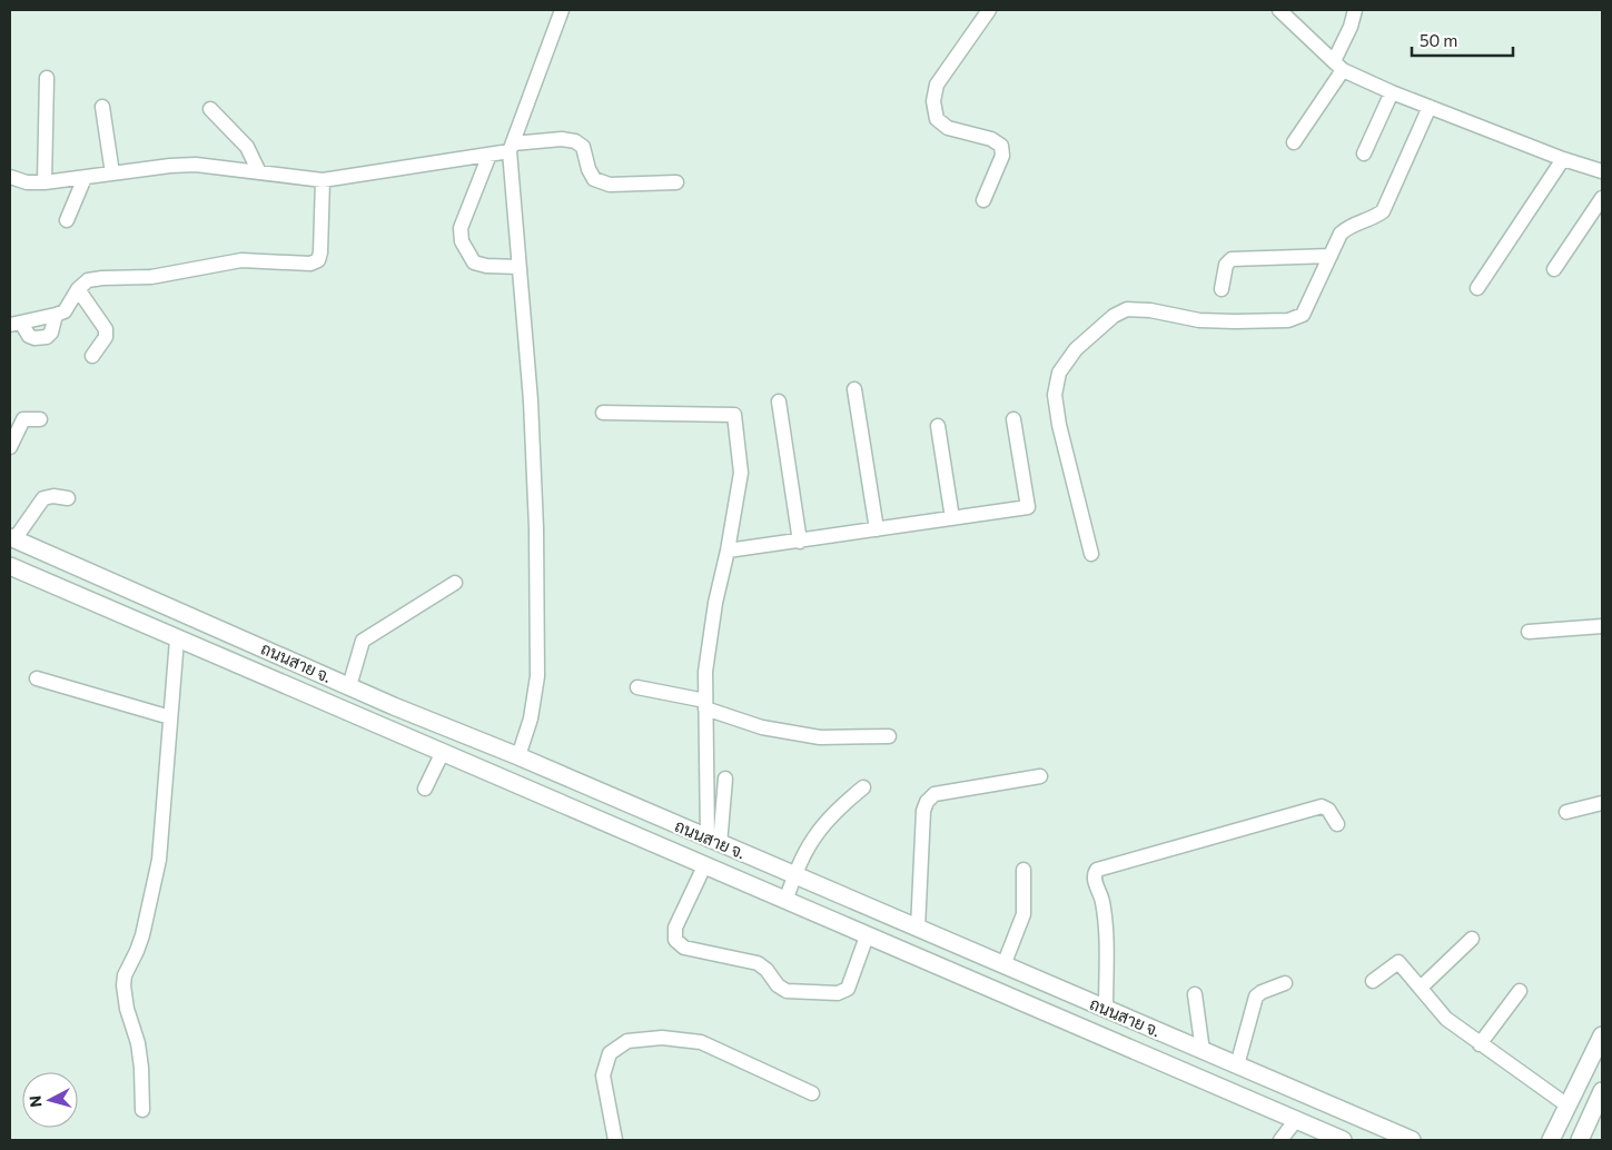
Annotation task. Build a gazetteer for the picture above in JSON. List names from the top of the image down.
{
  "streets": {
    "main road": ["ถนนสาย จ."]
  },
  "scale_bar": "50 m",
  "north": "left"
}
